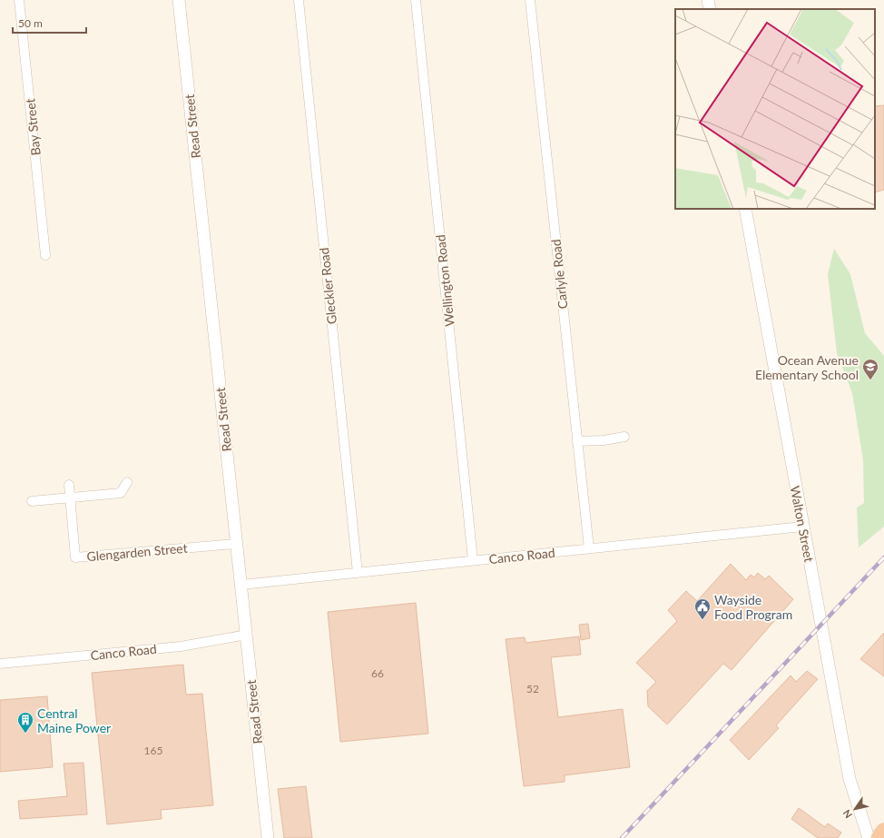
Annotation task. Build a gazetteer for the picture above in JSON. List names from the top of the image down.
{
  "streets": {
    "street": [
      "Read Street",
      "Bay Street",
      "Carlyle Road",
      "Wellington Road",
      "Gleckler Road",
      "Walton Street",
      "Glengarden Street",
      "Canco Road"
    ]
  },
  "crossings": [
    ["Read Street", "Glengarden Street"],
    ["Read Street", "Canco Road"],
    ["Carlyle Road", "Canco Road"],
    ["Wellington Road", "Canco Road"],
    ["Gleckler Road", "Canco Road"],
    ["Walton Street", "Canco Road"]
  ],
  "places": {
    "school or university": ["Ocean Avenue Elementary School"],
    "public building": ["Wayside Food Program"],
    "building": ["Central Maine Power"]
  },
  "house_numbers": ["66", "52", "165"],
  "scale_bar": "50 m",
  "north": "bottom left"
}
